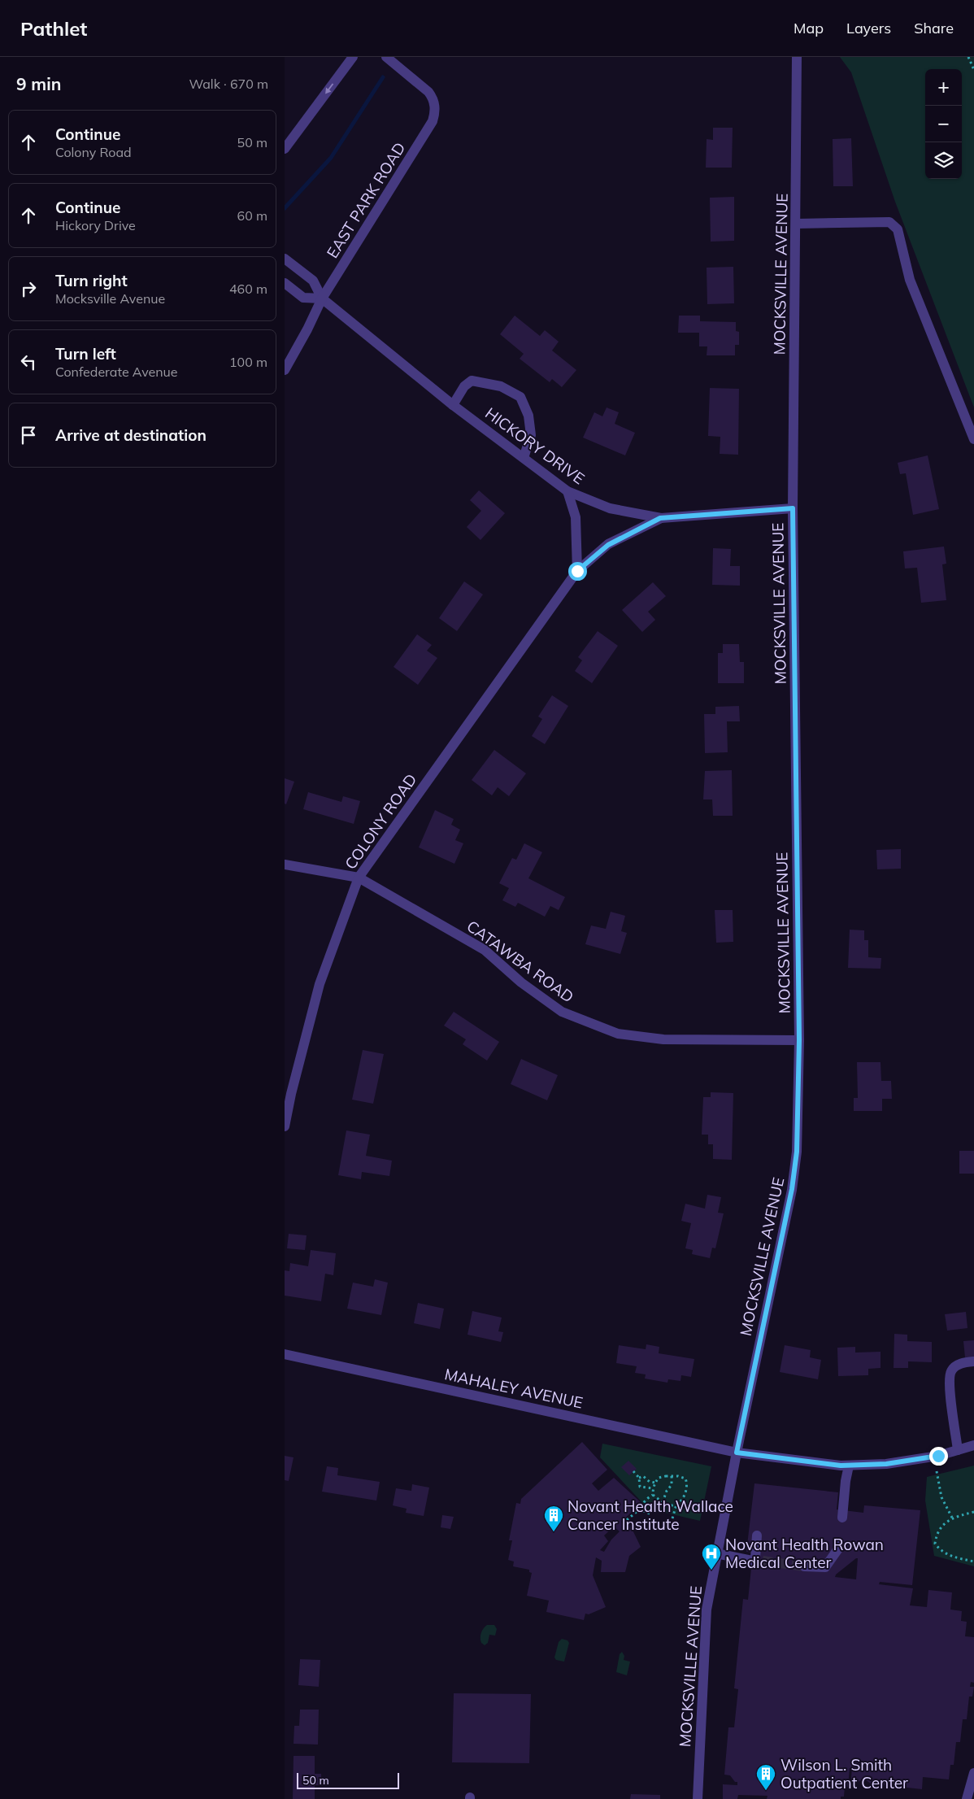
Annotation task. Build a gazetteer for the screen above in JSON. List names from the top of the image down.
{
  "streets": {
    "street": [
      "EAST PARK ROAD",
      "MOCKSVILLE AVENUE",
      "HICKORY DRIVE",
      "COLONY ROAD",
      "CATAWBA ROAD",
      "MAHALEY AVENUE"
    ]
  },
  "crossings": [
    ["EAST PARK ROAD", "HICKORY DRIVE"],
    ["MOCKSVILLE AVENUE", "HICKORY DRIVE"],
    ["MOCKSVILLE AVENUE", "CATAWBA ROAD"],
    ["MOCKSVILLE AVENUE", "MAHALEY AVENUE"],
    ["HICKORY DRIVE", "COLONY ROAD"],
    ["COLONY ROAD", "CATAWBA ROAD"]
  ],
  "places": {
    "building": ["Novant Health Wallace Cancer Institute", "Wilson L. Smith Outpatient Center"],
    "hospital": ["Novant Health Rowan Medical Center"]
  },
  "scale_bar": "50 m",
  "page": {
    "header": "Pathlet",
    "nav": ["Map", "Layers", "Share"],
    "heading": ["9 min", "Walk · 670 m"],
    "map_buttons": ["+", "−"],
    "list": [
      ["Continue", "Colony Road", "50 m"],
      ["Continue", "Hickory Drive", "60 m"],
      ["Turn right", "Mocksville Avenue", "460 m"],
      ["Turn left", "Confederate Avenue", "100 m"],
      "Arrive at destination"
    ],
    "scale": "50 m"
  }
}
